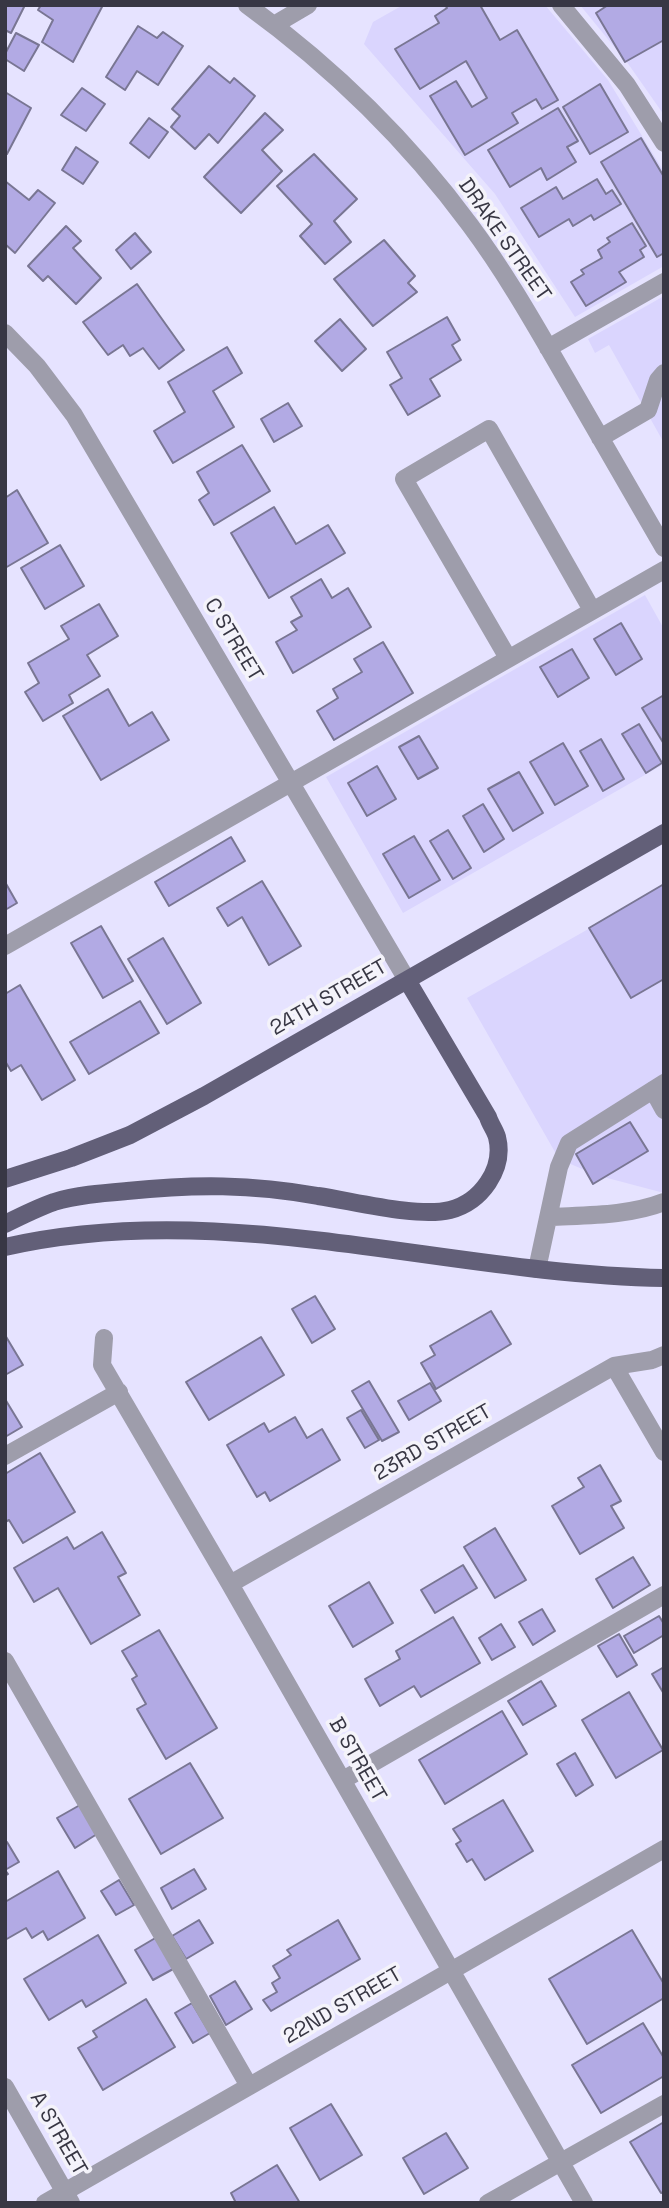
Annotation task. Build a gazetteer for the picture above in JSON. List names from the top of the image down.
{
  "streets": {
    "main road": ["24TH STREET"],
    "street": [
      "DRAKE STREET",
      "C STREET",
      "23RD STREET",
      "B STREET",
      "22ND STREET",
      "A STREET"
    ]
  },
  "crossings": [
    ["C STREET", "24TH STREET"],
    ["23RD STREET", "B STREET"],
    ["B STREET", "22ND STREET"],
    ["22ND STREET", "A STREET"]
  ]
}
